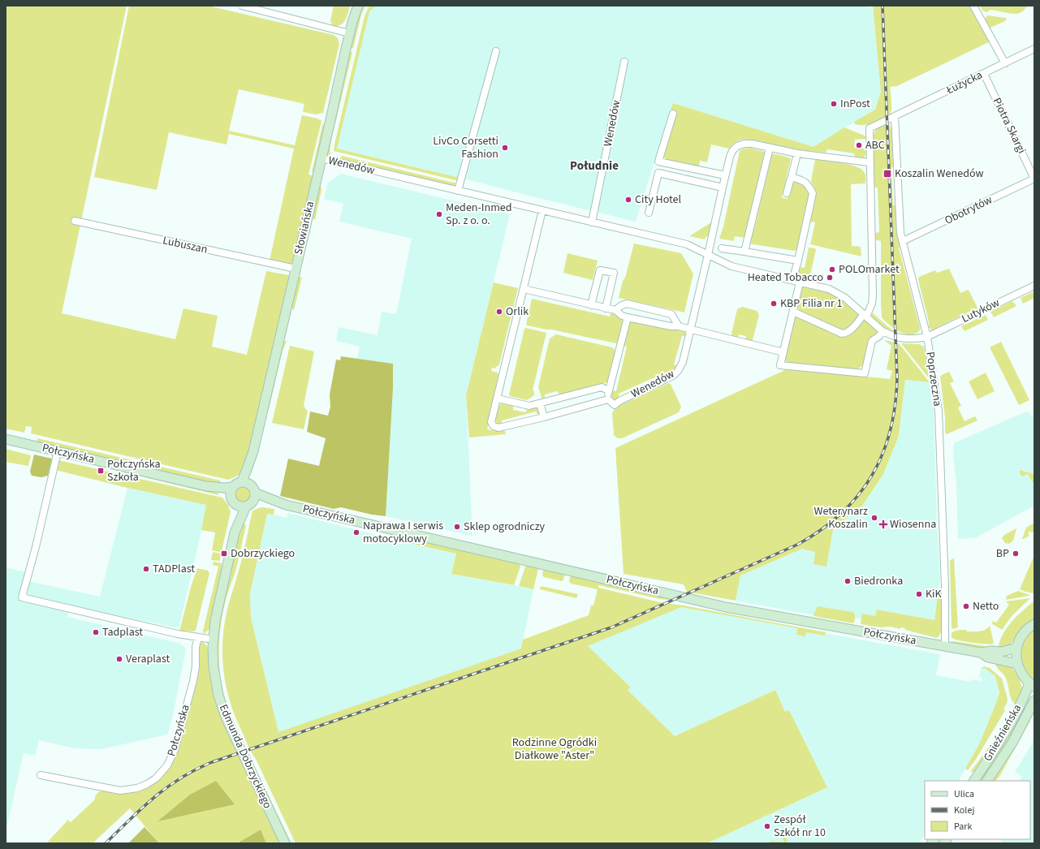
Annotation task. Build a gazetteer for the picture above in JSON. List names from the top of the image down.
{
  "streets": {
    "main road": [
      "Słowiańska",
      "Połczyńska",
      "Gnieźnieńska",
      "Edmunda Dobrzyckiego"
    ],
    "street": [
      "Łużycka",
      "Wenedów",
      "Piotra Skargi",
      "Obotrytów",
      "Lubuszan",
      "Lutyków",
      "Poprzeczna"
    ]
  },
  "crossings": [
    ["Łużycka", "Wenedów"],
    ["Łużycka", "Piotra Skargi"],
    ["Łużycka", "Poprzeczna"],
    ["Wenedów", "Słowiańska"],
    ["Wenedów", "Lutyków"],
    ["Wenedów", "Poprzeczna"],
    ["Piotra Skargi", "Obotrytów"],
    ["Obotrytów", "Poprzeczna"],
    ["Słowiańska", "Lubuszan"],
    ["Słowiańska", "Połczyńska"],
    ["Słowiańska", "Edmunda Dobrzyckiego"],
    ["Lutyków", "Poprzeczna"],
    ["Poprzeczna", "Połczyńska"],
    ["Połczyńska", "Edmunda Dobrzyckiego"]
  ],
  "districts": ["Południe"],
  "parks": ["Rodzinne Ogródki Diałkowe \"Aster\""],
  "places": {
    "other": [
      "InPost",
      "ABC",
      "LivCo Corsetti Fashion",
      "City Hotel",
      "Meden-Inmed Sp. z o. o.",
      "POLOmarket",
      "Heated Tobacco",
      "KBP Filia nr 1",
      "Orlik",
      "Weterynarz Koszalin",
      "Sklep ogrodniczy",
      "Naprawa I serwis motocyklowy",
      "BP",
      "TADPlast",
      "Biedronka",
      "KiK",
      "Netto",
      "Tadplast",
      "Veraplast",
      "Zespół Szkół nr 10"
    ],
    "transit": ["Koszalin Wenedów", "Połczyńska Szkoła", "Dobrzyckiego"],
    "health": ["Wiosenna"]
  },
  "legend": ["Ulica", "Kolej", "Park"]
}
